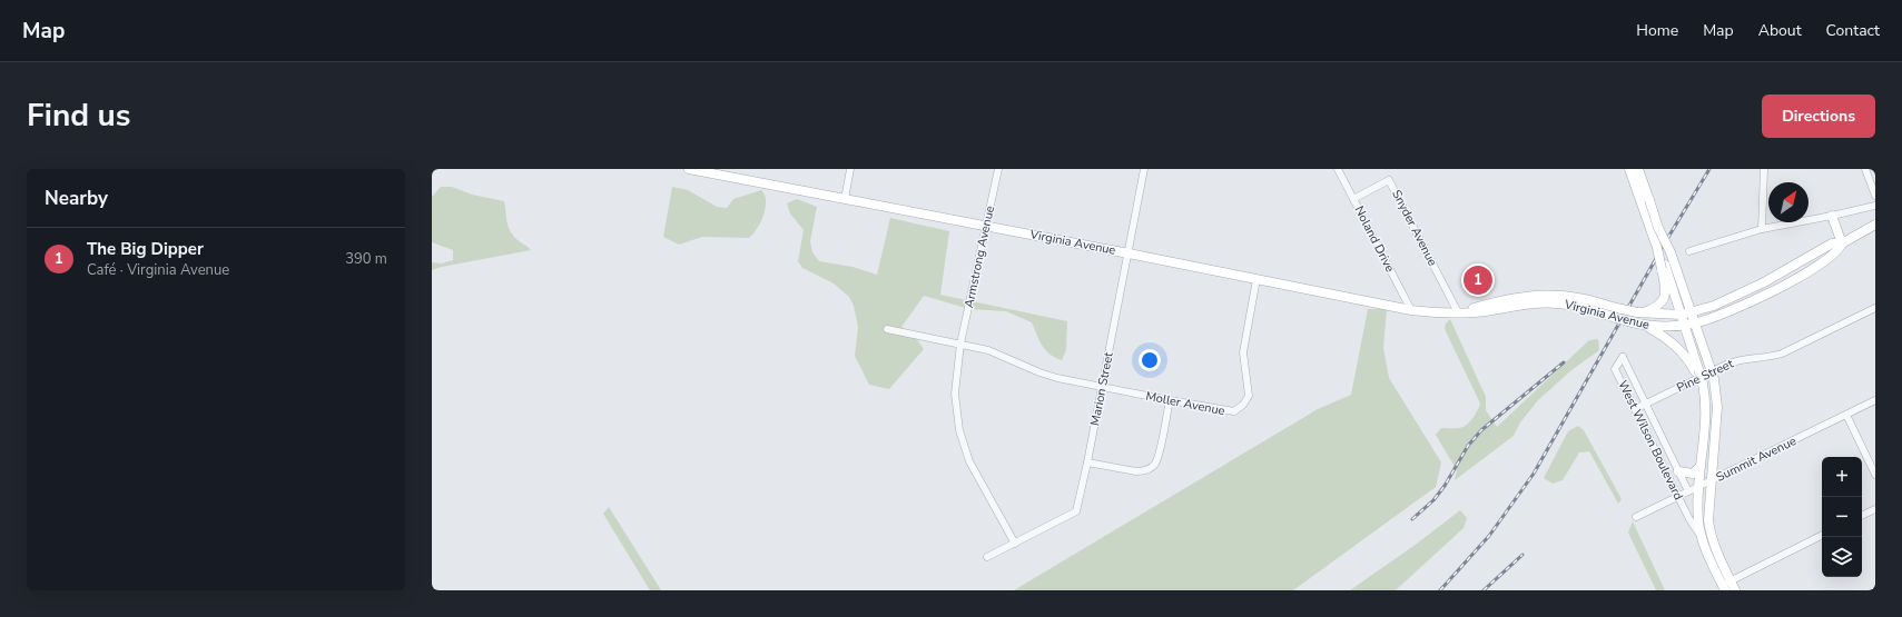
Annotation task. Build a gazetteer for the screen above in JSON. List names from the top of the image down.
{
  "streets": {
    "main road": ["Virginia Avenue", "West Wilson Boulevard"],
    "street": [
      "Snyder Avenue",
      "Noland Drive",
      "Armstrong Avenue",
      "Pine Street",
      "Marion Street",
      "Moller Avenue",
      "Summit Avenue"
    ]
  },
  "crossings": [
    ["Snyder Avenue", "Noland Drive"],
    ["Snyder Avenue", "Virginia Avenue"],
    ["Noland Drive", "Virginia Avenue"],
    ["Virginia Avenue", "Armstrong Avenue"],
    ["Virginia Avenue", "Marion Street"],
    ["Virginia Avenue", "Moller Avenue"],
    ["Virginia Avenue", "West Wilson Boulevard"],
    ["Armstrong Avenue", "Marion Street"],
    ["Armstrong Avenue", "Moller Avenue"],
    ["Pine Street", "West Wilson Boulevard"],
    ["Marion Street", "Moller Avenue"],
    ["West Wilson Boulevard", "Summit Avenue"]
  ],
  "north": "top right",
  "page": {
    "header": "Map",
    "nav": [
      "Home",
      "Map",
      "About",
      "Contact"
    ],
    "title": "Find us",
    "buttons": "Directions",
    "heading": "Nearby",
    "list": [
      {
        "mark": "1",
        "name": "The Big Dipper",
        "note": "Café · Virginia Avenue",
        "value": "390 m"
      }
    ],
    "pins": "1",
    "map_buttons": ["+", "−"]
  }
}
